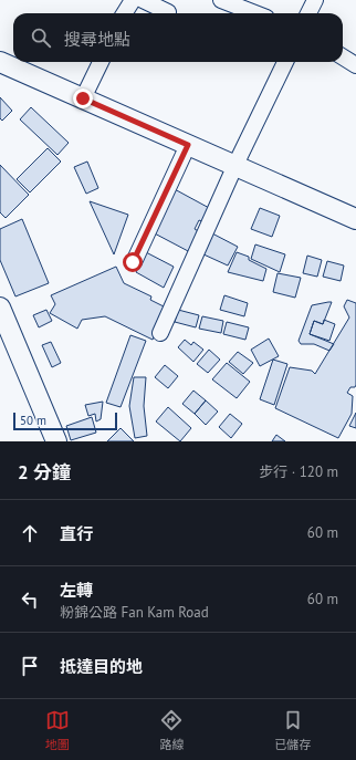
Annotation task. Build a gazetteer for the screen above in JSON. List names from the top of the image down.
{
  "scale_bar": "50 m",
  "page": {
    "search": "搜尋地點",
    "scale": "50 m",
    "heading": ["2 分鐘", "步行 · 120 m"],
    "list": [
      ["直行", "60 m"],
      ["左轉", "粉錦公路 Fan Kam Road", "60 m"],
      "抵達目的地"
    ],
    "nav": ["地圖", "路線", "已儲存"]
  }
}
